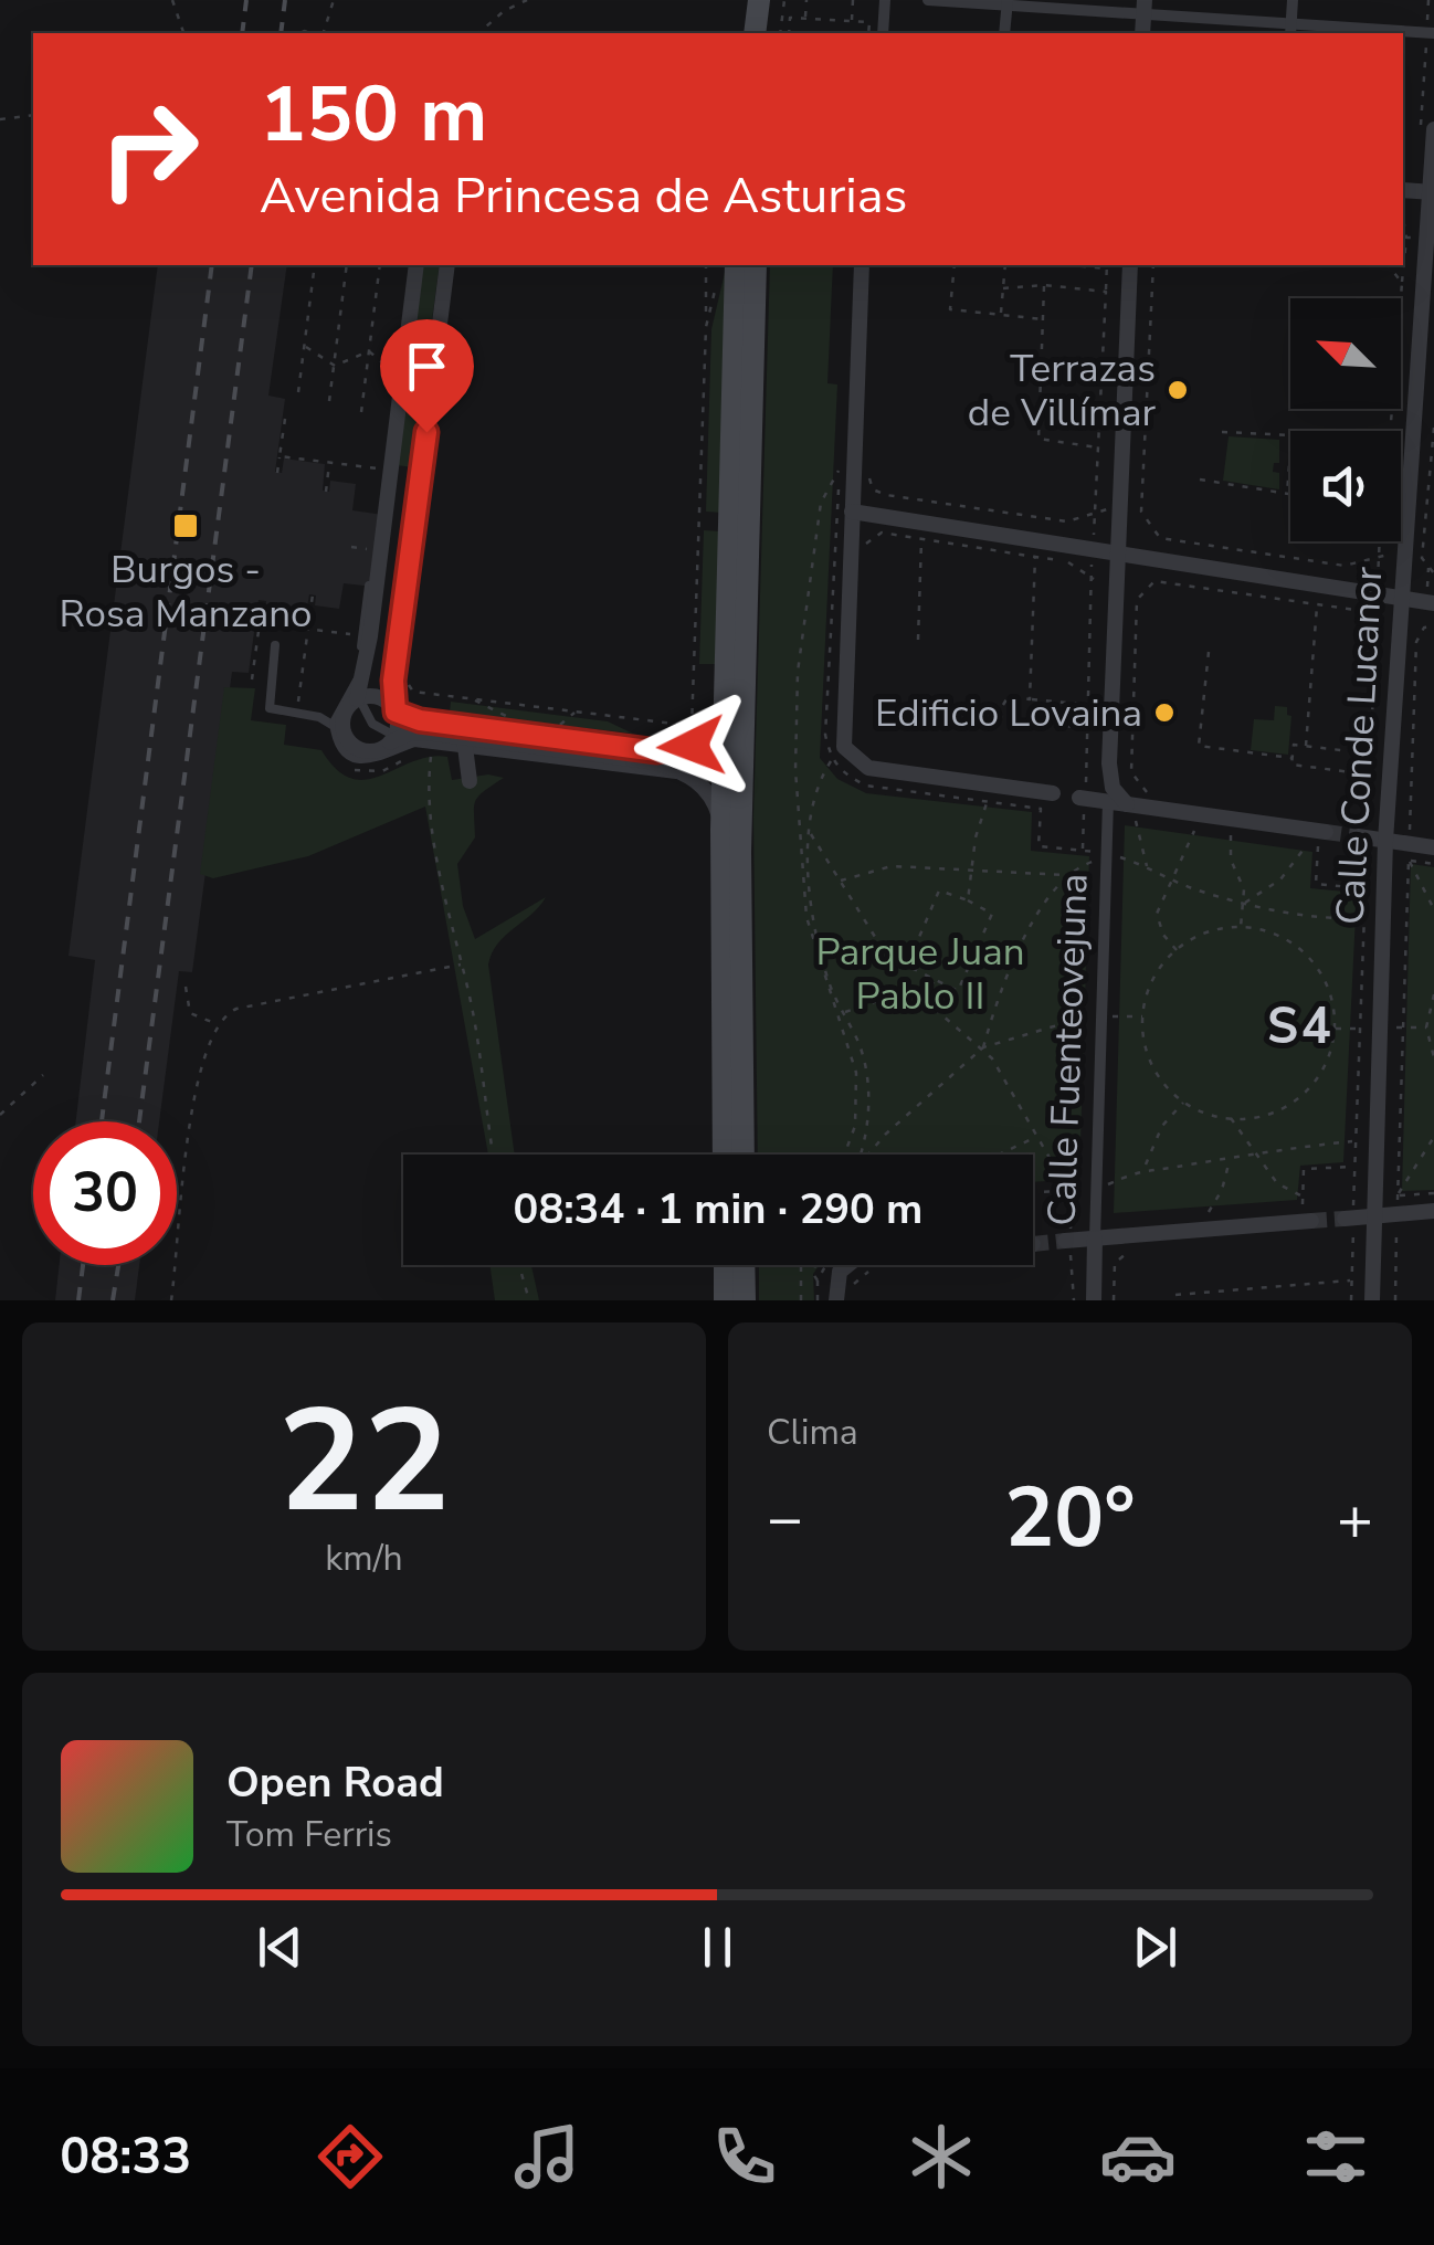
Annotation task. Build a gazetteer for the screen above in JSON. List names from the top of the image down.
{
  "streets": {
    "street": ["Calle Conde Lucanor", "Calle Fuenteovejuna"]
  },
  "districts": ["S4"],
  "parks": ["Parque Juan Pablo II"],
  "places": {
    "other": ["Terrazas de Villímar", "Edificio Lovaina"],
    "transit": ["Burgos - Rosa Manzano"]
  },
  "north": "top left",
  "page": {
    "turn": ["150 m", "Avenida Princesa de Asturias"],
    "limit": "30",
    "trip": "08:34 · 1 min · 290 m",
    "tile": [
      ["22", "km/h"],
      "Clima"
    ],
    "heat": ["−", "20°", "+"],
    "song": ["Open Road", "Tom Ferris"],
    "tabs": "08:33"
  }
}
